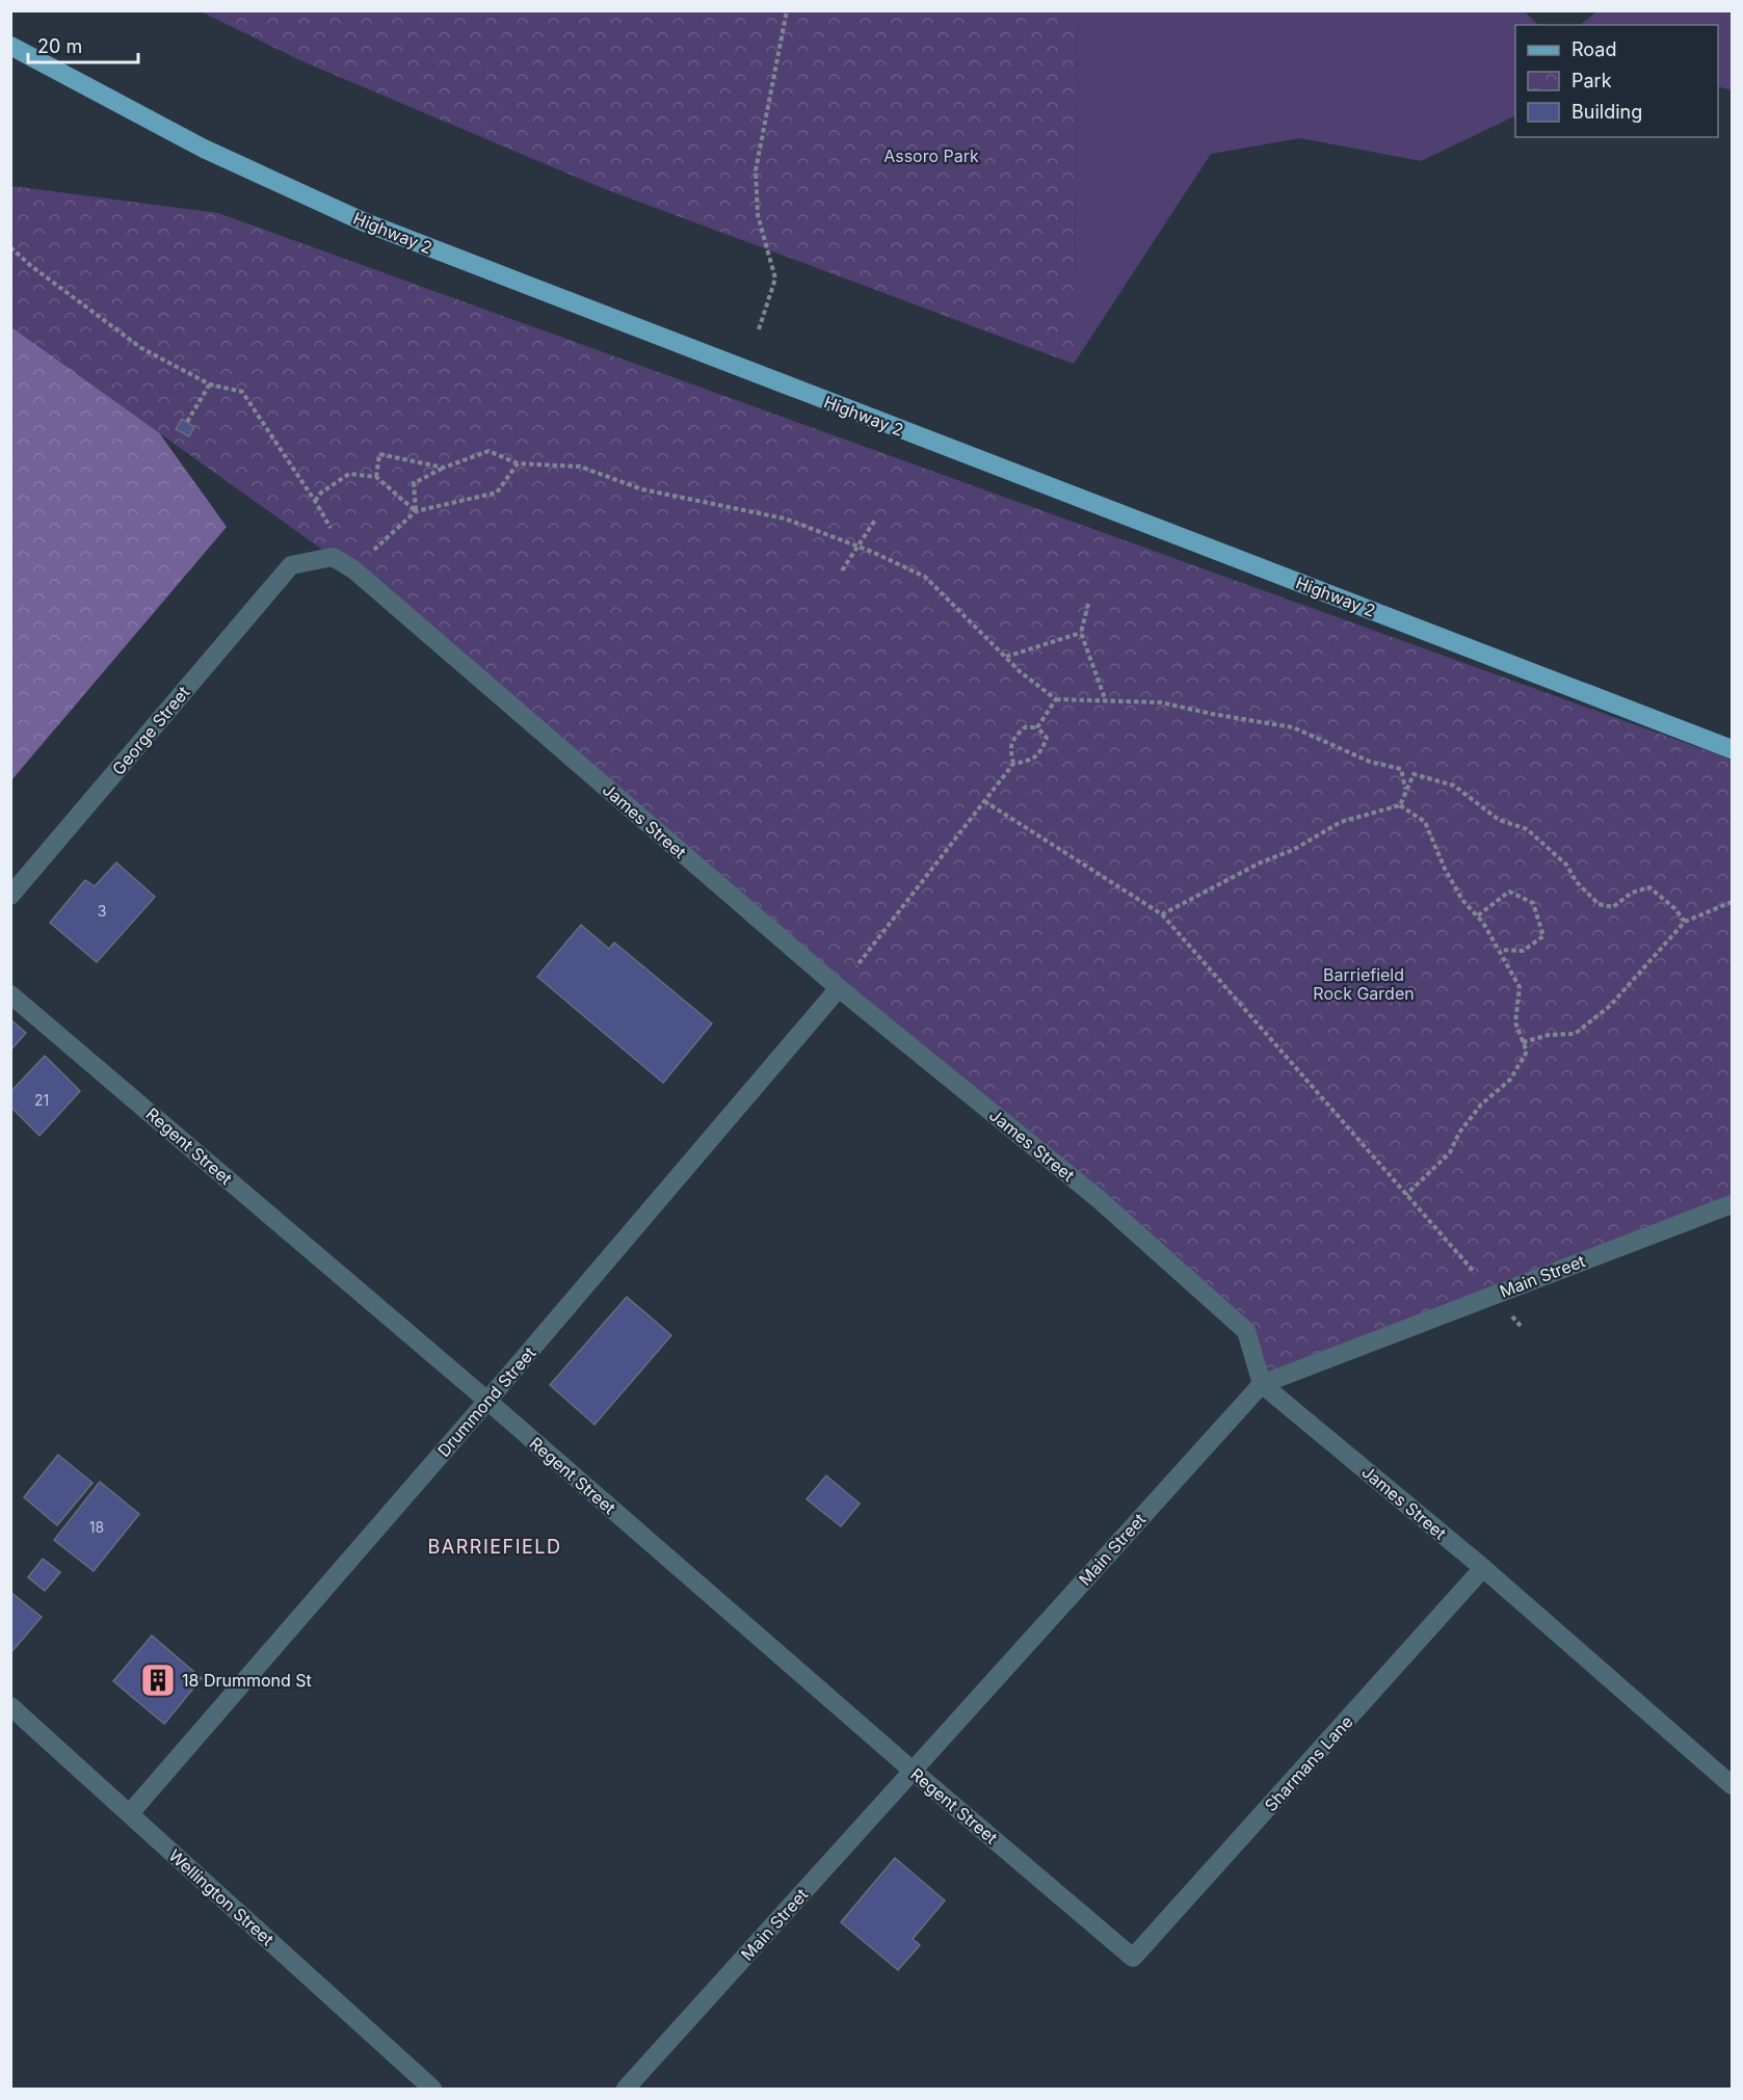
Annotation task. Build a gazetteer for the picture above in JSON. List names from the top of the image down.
{
  "streets": {
    "main road": ["Highway 2"],
    "street": [
      "George Street",
      "James Street",
      "Regent Street",
      "Main Street",
      "Drummond Street",
      "Sharmans Lane",
      "Wellington Street"
    ]
  },
  "crossings": [
    ["George Street", "James Street"],
    ["James Street", "Main Street"],
    ["James Street", "Drummond Street"],
    ["James Street", "Sharmans Lane"],
    ["Regent Street", "Main Street"],
    ["Regent Street", "Drummond Street"],
    ["Regent Street", "Sharmans Lane"],
    ["Drummond Street", "Wellington Street"]
  ],
  "districts": ["BARRIEFIELD"],
  "parks": ["Assoro Park", "Barriefield Rock Garden"],
  "places": {
    "building": ["18 Drummond St"]
  },
  "house_numbers": ["3", "21", "18"],
  "legend": ["Road", "Park", "Building"],
  "scale_bar": "20 m"
}
